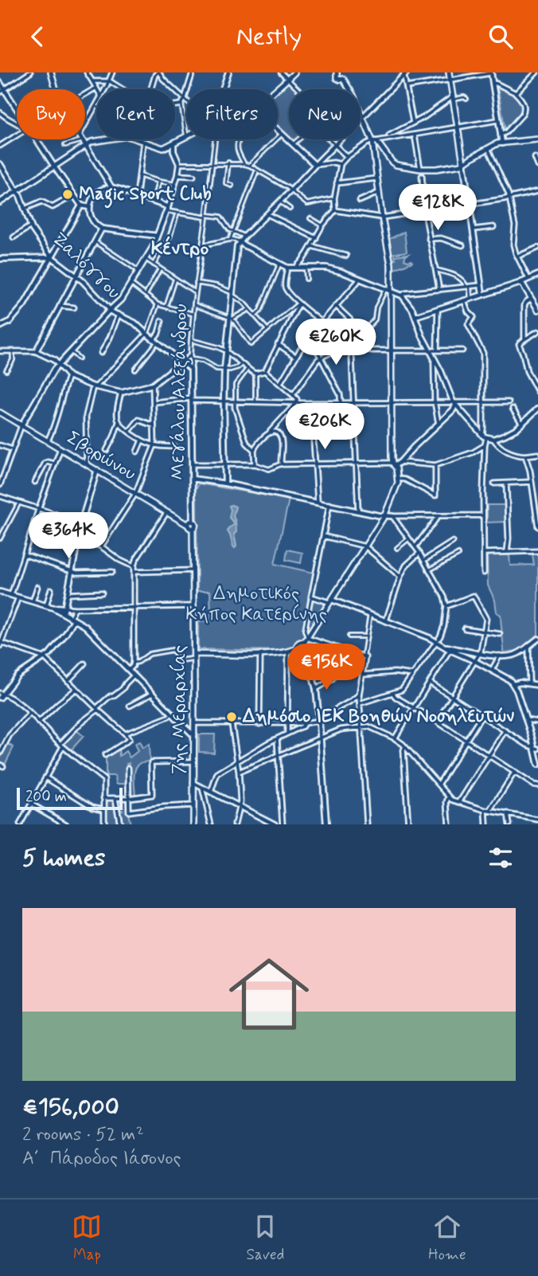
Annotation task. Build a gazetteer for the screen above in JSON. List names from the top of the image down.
{
  "streets": {
    "main road": ["Σβορώνου", "7ης Μεραρχίας"],
    "street": ["Ζαλόγγου", "Μεγάλου Αλεξάνδρου"]
  },
  "crossings": [
    ["Ζαλόγγου", "Μεγάλου Αλεξάνδρου"],
    ["Μεγάλου Αλεξάνδρου", "Σβορώνου"],
    ["Μεγάλου Αλεξάνδρου", "7ης Μεραρχίας"],
    ["Σβορώνου", "7ης Μεραρχίας"]
  ],
  "districts": ["Κέντρο"],
  "parks": ["Δημοτικός Κήπος Κατερίνης"],
  "places": ["Magic Sport Club", "Δημόσιο ΙΕΚ Βοηθών Νοσηλευτών"],
  "scale_bar": "200 m",
  "page": {
    "header": "Nestly",
    "chip": [
      "Buy",
      "Rent",
      "Filters",
      "New"
    ],
    "price": [
      "€128K",
      "€260K",
      "€206K",
      "€364K",
      "€156K"
    ],
    "scale": "200 m",
    "heading": "5 homes",
    "list": [
      {
        "name": "€156,000",
        "note": "2 rooms · 52 m² · Α΄ Πάροδος Ιάσονος"
      }
    ],
    "tabs": ["Map", "Saved", "Home"]
  }
}
